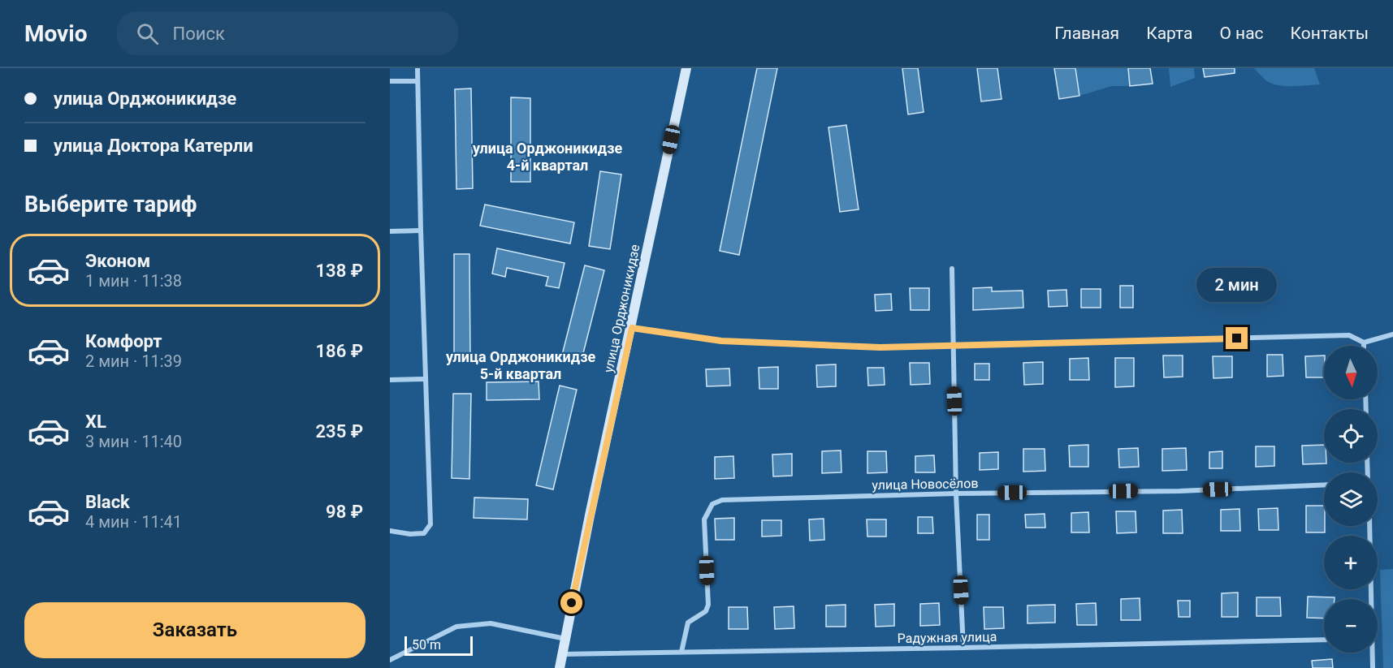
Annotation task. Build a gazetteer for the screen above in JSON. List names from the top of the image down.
{
  "streets": {
    "main road": ["улица Орджоникидзе"],
    "street": ["улица Новосёлов", "Радужная улица"]
  },
  "crossings": [
    ["улица Орджоникидзе", "Радужная улица"],
    ["улица Новосёлов", "Радужная улица"]
  ],
  "districts": ["улица Орджоникидзе 4-й квартал", "улица Орджоникидзе 5-й квартал"],
  "scale_bar": "50 m",
  "north": "bottom",
  "page": {
    "header": "Movio",
    "search": "Поиск",
    "nav": [
      "Главная",
      "Карта",
      "О нас",
      "Контакты"
    ],
    "banner": ["улица Орджоникидзе", "улица Доктора Катерли"],
    "heading": "Выберите тариф",
    "list": [
      {
        "name": "Эконом",
        "note": "1 мин · 11:38",
        "value": "138 ₽"
      },
      {
        "name": "Комфорт",
        "note": "2 мин · 11:39",
        "value": "186 ₽"
      },
      {
        "name": "XL",
        "note": "3 мин · 11:40",
        "value": "235 ₽"
      },
      {
        "name": "Black",
        "note": "4 мин · 11:41",
        "value": "98 ₽"
      }
    ],
    "bubble": "2 мин",
    "map_buttons": ["+", "−"],
    "buttons": "Заказать",
    "scale": "50 m"
  }
}
